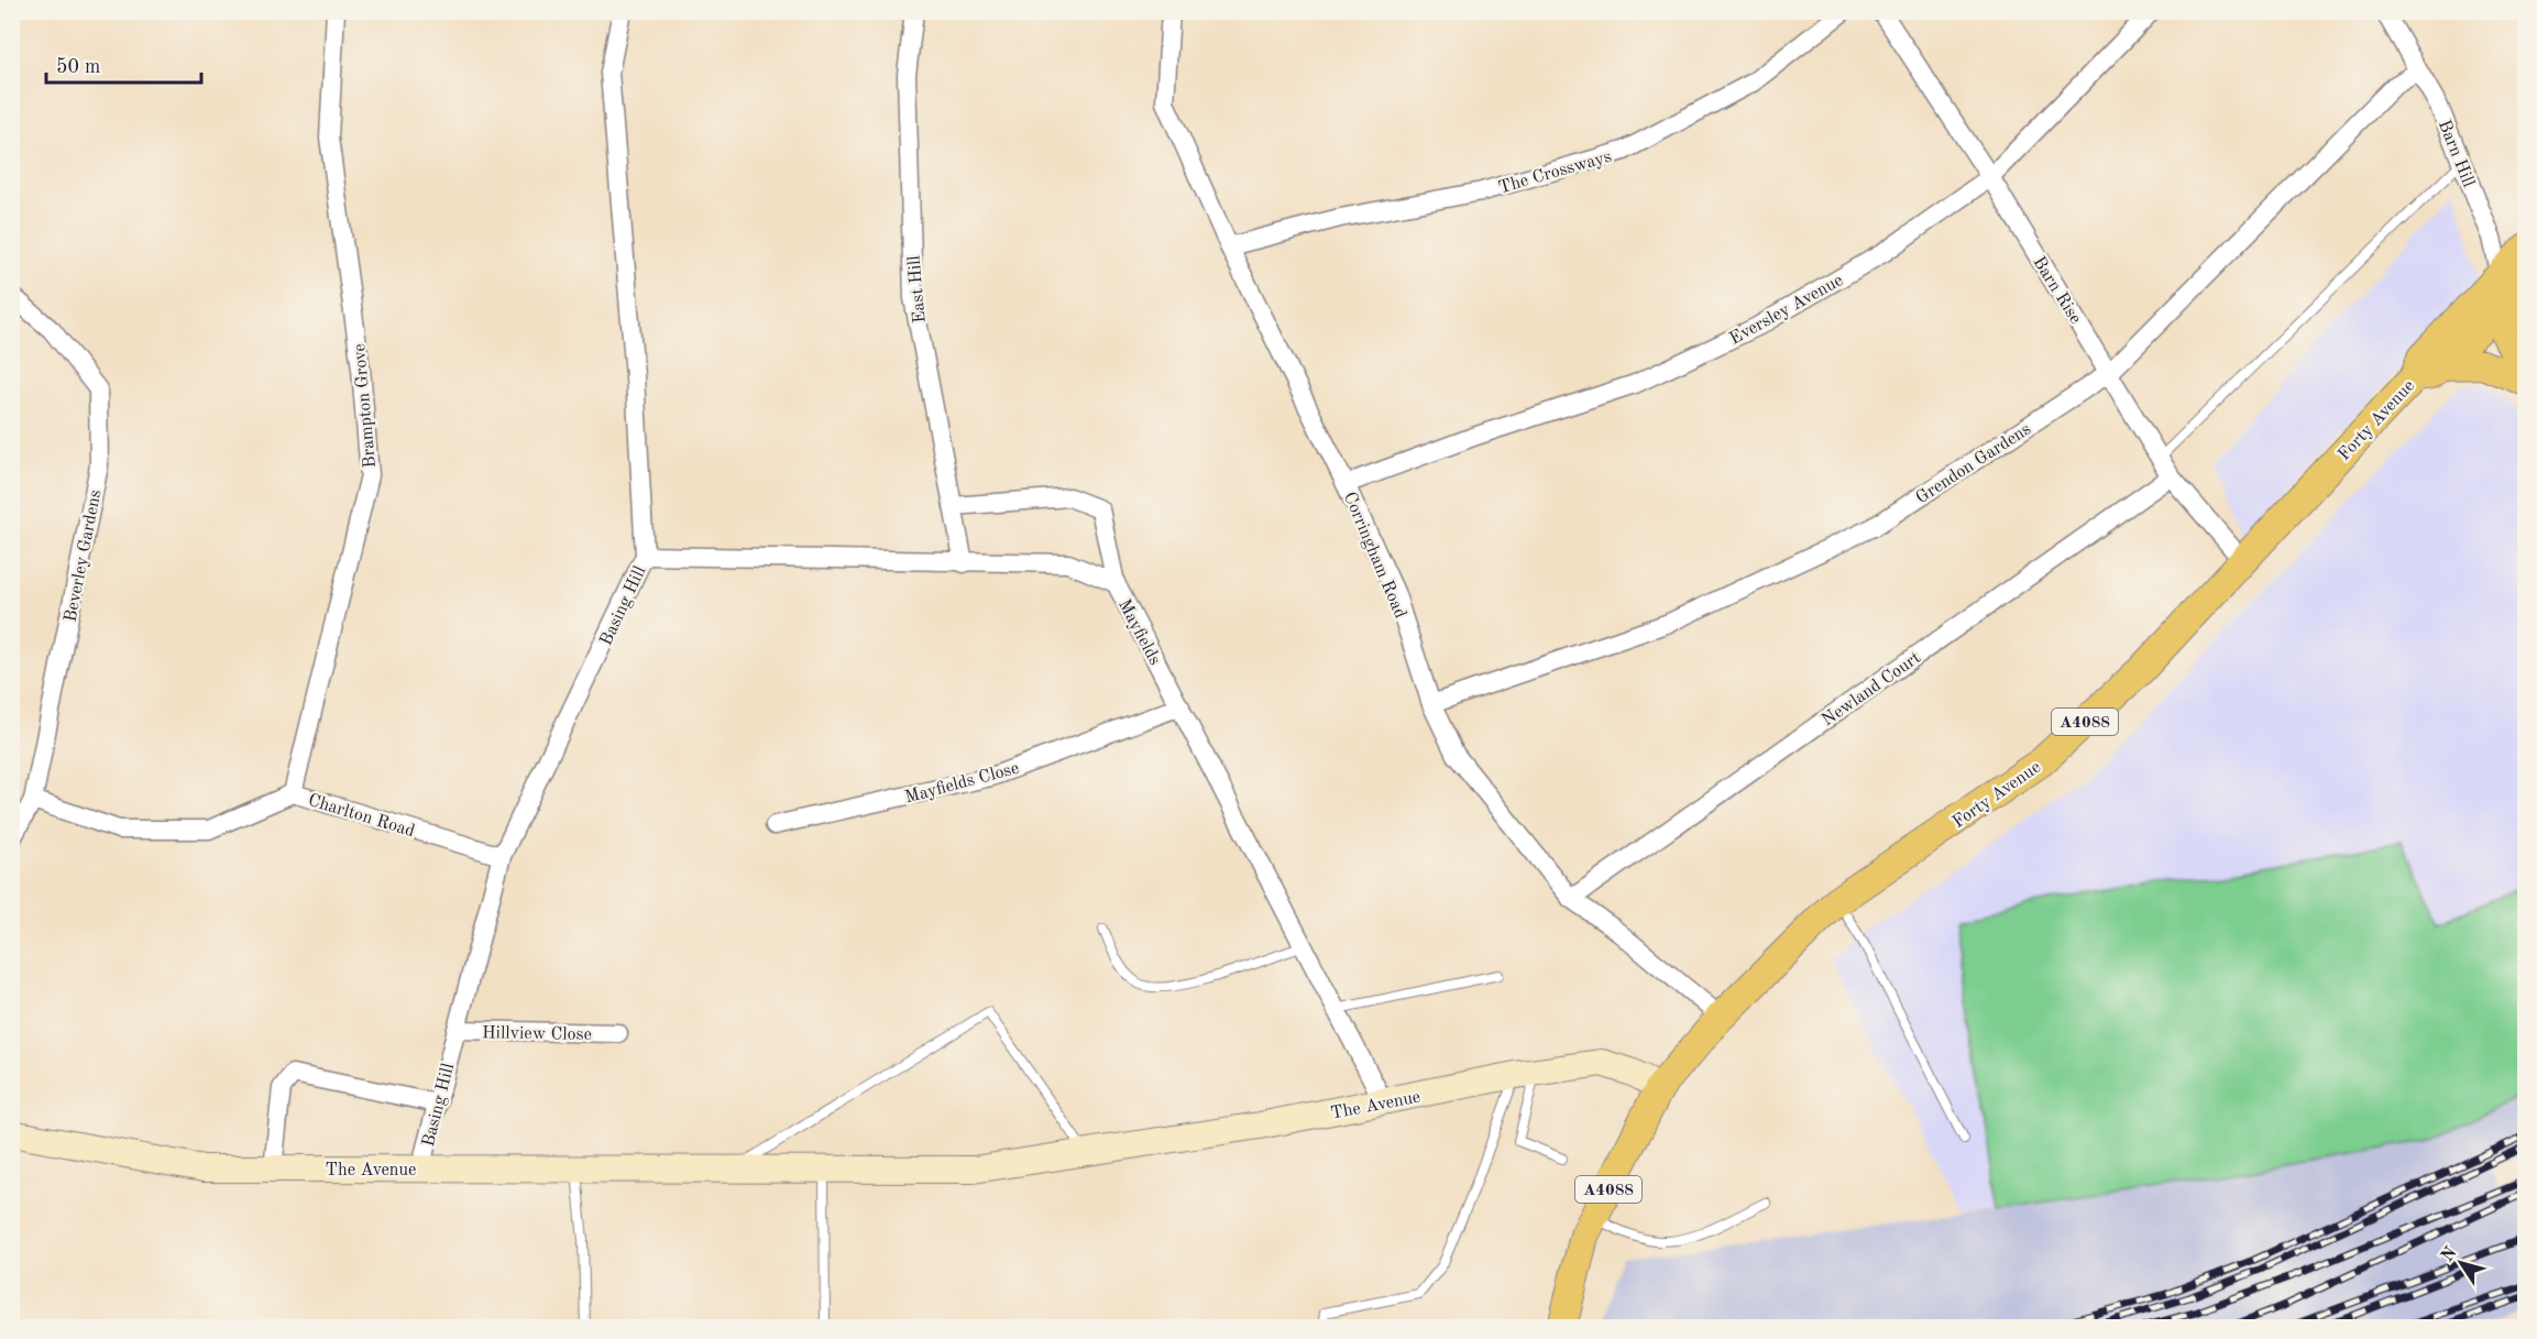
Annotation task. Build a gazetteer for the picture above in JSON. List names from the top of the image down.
{
  "streets": {
    "main road": ["Forty Avenue", "A4088"],
    "street": [
      "Barn Hill",
      "The Crossways",
      "East Hill",
      "Barn Rise",
      "Eversley Avenue",
      "Brampton Grove",
      "Grendon Gardens",
      "Corringham Road",
      "Beverley Gardens",
      "Basing Hill",
      "Mayfields",
      "Newland Court",
      "Mayfields Close",
      "Charlton Road",
      "Hillview Close",
      "The Avenue"
    ]
  },
  "crossings": [
    ["Barn Hill", "Grendon Gardens"],
    ["Barn Hill", "A4088"],
    ["The Crossways", "Corringham Road"],
    ["East Hill", "Mayfields"],
    ["Barn Rise", "Eversley Avenue"],
    ["Barn Rise", "Forty Avenue"],
    ["Barn Rise", "Grendon Gardens"],
    ["Barn Rise", "Newland Court"],
    ["Eversley Avenue", "Corringham Road"],
    ["Brampton Grove", "Charlton Road"],
    ["Forty Avenue", "Corringham Road"],
    ["Forty Avenue", "A4088"],
    ["Forty Avenue", "The Avenue"],
    ["Grendon Gardens", "Corringham Road"],
    ["Corringham Road", "Newland Court"],
    ["Beverley Gardens", "Charlton Road"],
    ["Basing Hill", "Mayfields"],
    ["Basing Hill", "Charlton Road"],
    ["Basing Hill", "Hillview Close"],
    ["Basing Hill", "The Avenue"],
    ["Mayfields", "Mayfields Close"],
    ["Mayfields", "The Avenue"]
  ],
  "scale_bar": "50 m",
  "north": "top left"
}
